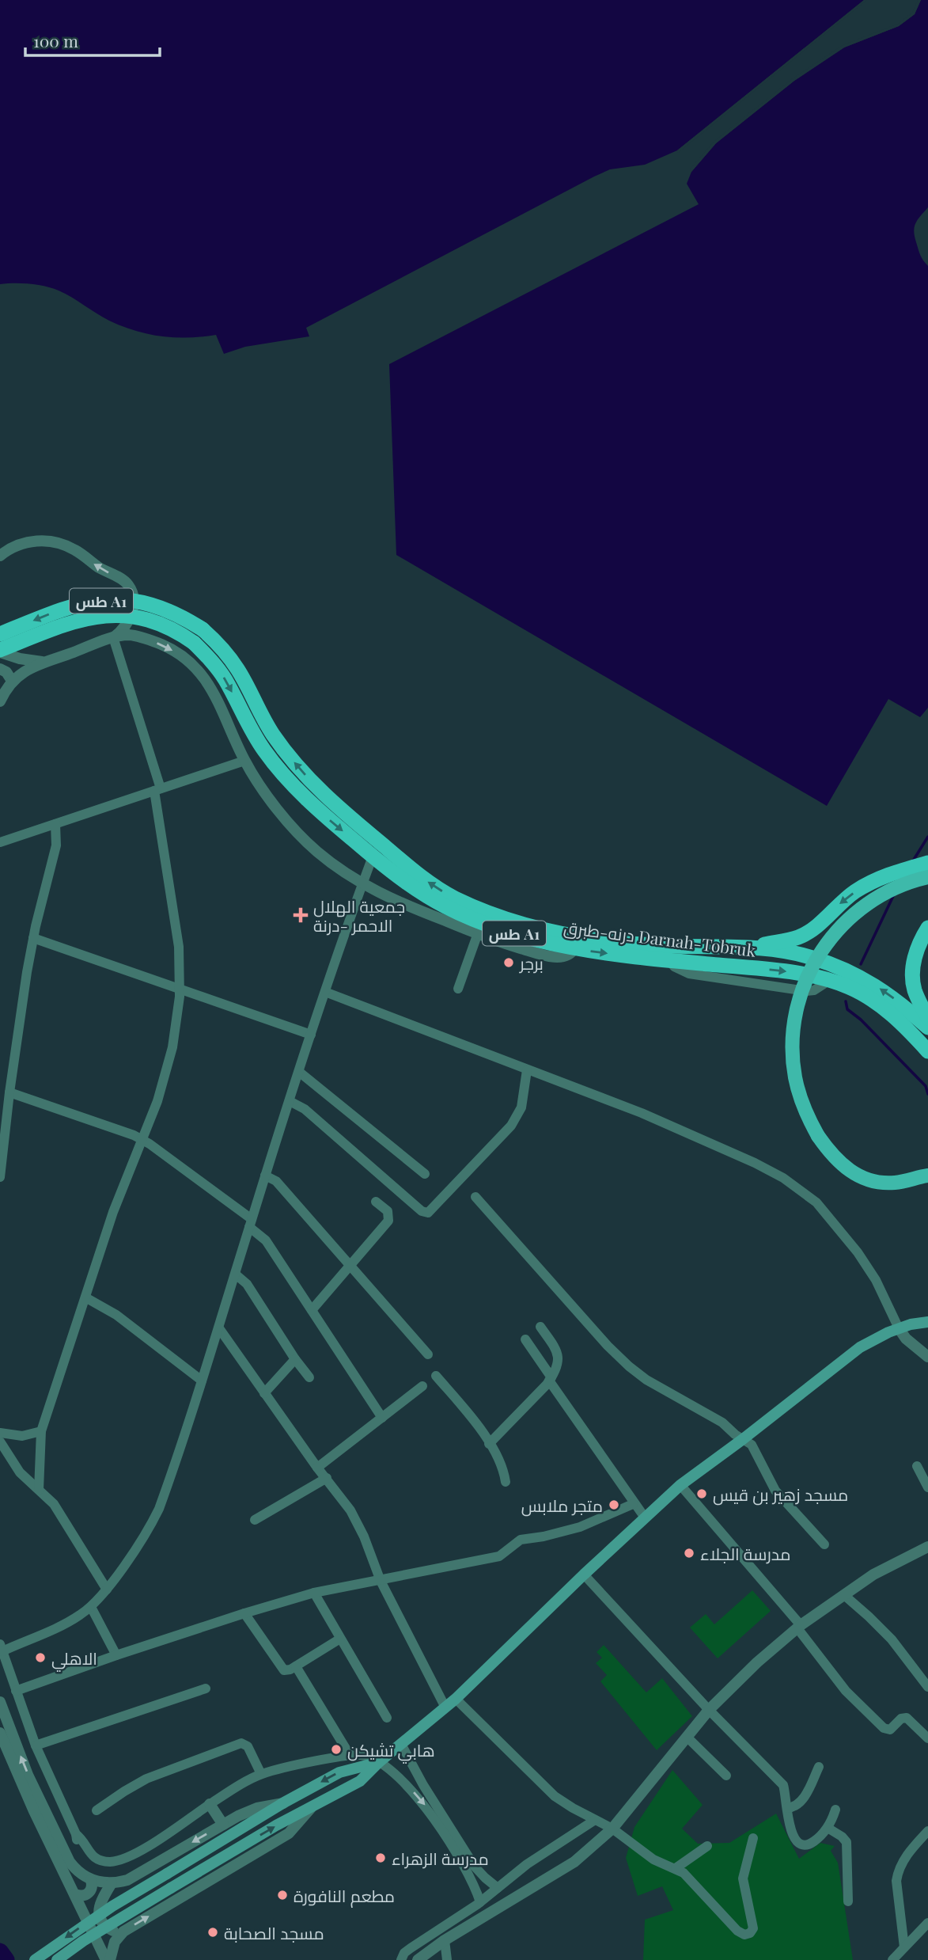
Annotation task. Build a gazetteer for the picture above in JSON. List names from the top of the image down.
{
  "streets": {
    "highway": ["طس A1", "درنه-طبرق Darnah-Tobruk"]
  },
  "places": {
    "health": ["جمعية الهلال الاحمر -درنة"],
    "other": [
      "برجر",
      "مسجد زهير بن قيس",
      "متجر ملابس",
      "مدرسة الجلاء",
      "الاهلي",
      "هابي تشيكن",
      "مدرسة الزهراء",
      "مطعم النافورة",
      "مسجد الصحابة"
    ]
  },
  "scale_bar": "100 m"
}
